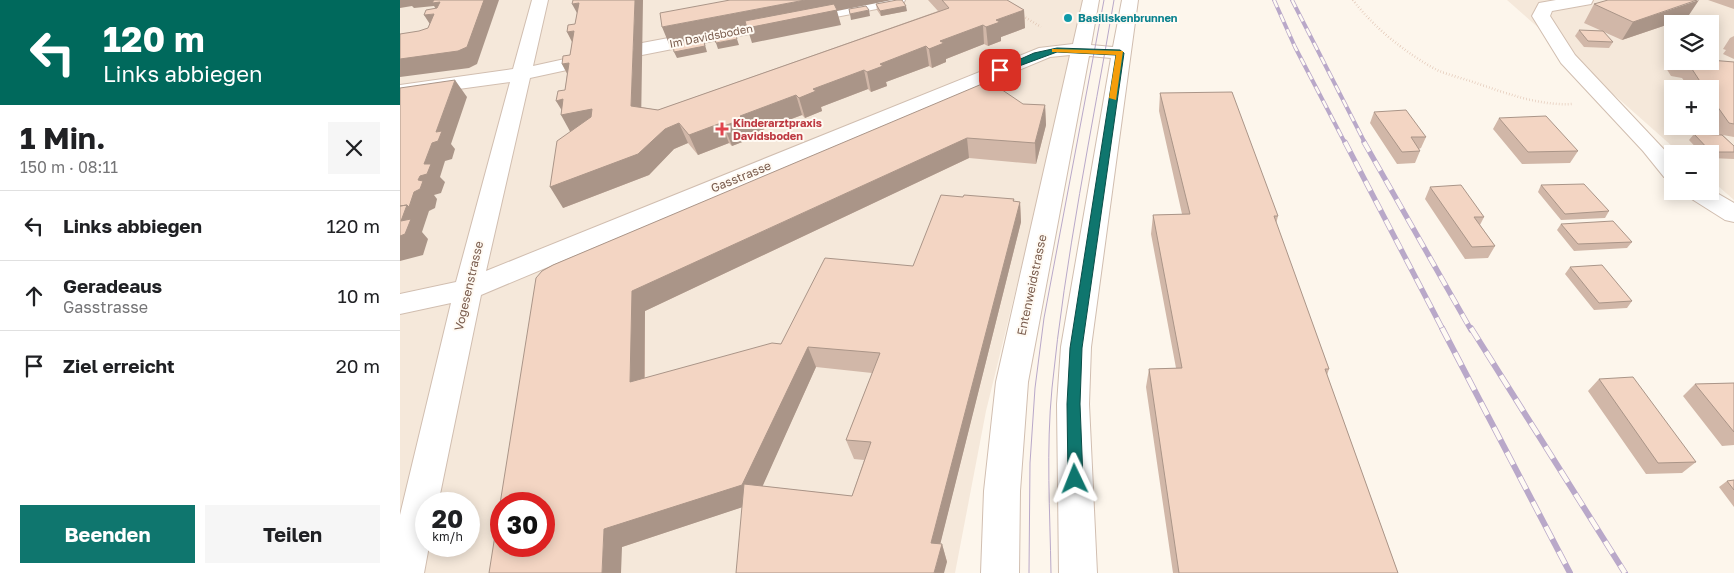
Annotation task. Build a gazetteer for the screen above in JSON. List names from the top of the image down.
{
  "streets": {
    "street": [
      "Im Davidsboden",
      "Gasstrasse",
      "Entenweidstrasse",
      "Vogesenstrasse"
    ]
  },
  "crossings": [
    ["Gasstrasse", "Entenweidstrasse"],
    ["Gasstrasse", "Vogesenstrasse"]
  ],
  "places": {
    "other": ["Basiliskenbrunnen"],
    "health": ["Kinderarztpraxis Davidsboden"]
  },
  "page": {
    "turn": ["120 m", "Links abbiegen"],
    "map_buttons": ["+", "−"],
    "heading": ["1 Min.", "150 m · 08:11"],
    "list": [
      {
        "name": "Links abbiegen",
        "value": "120 m"
      },
      {
        "name": "Geradeaus",
        "note": "Gasstrasse",
        "value": "10 m"
      },
      {
        "name": "Ziel erreicht",
        "value": "20 m"
      }
    ],
    "speed": "20 km/h",
    "limit": "30",
    "buttons": ["Beenden", "Teilen"]
  }
}
